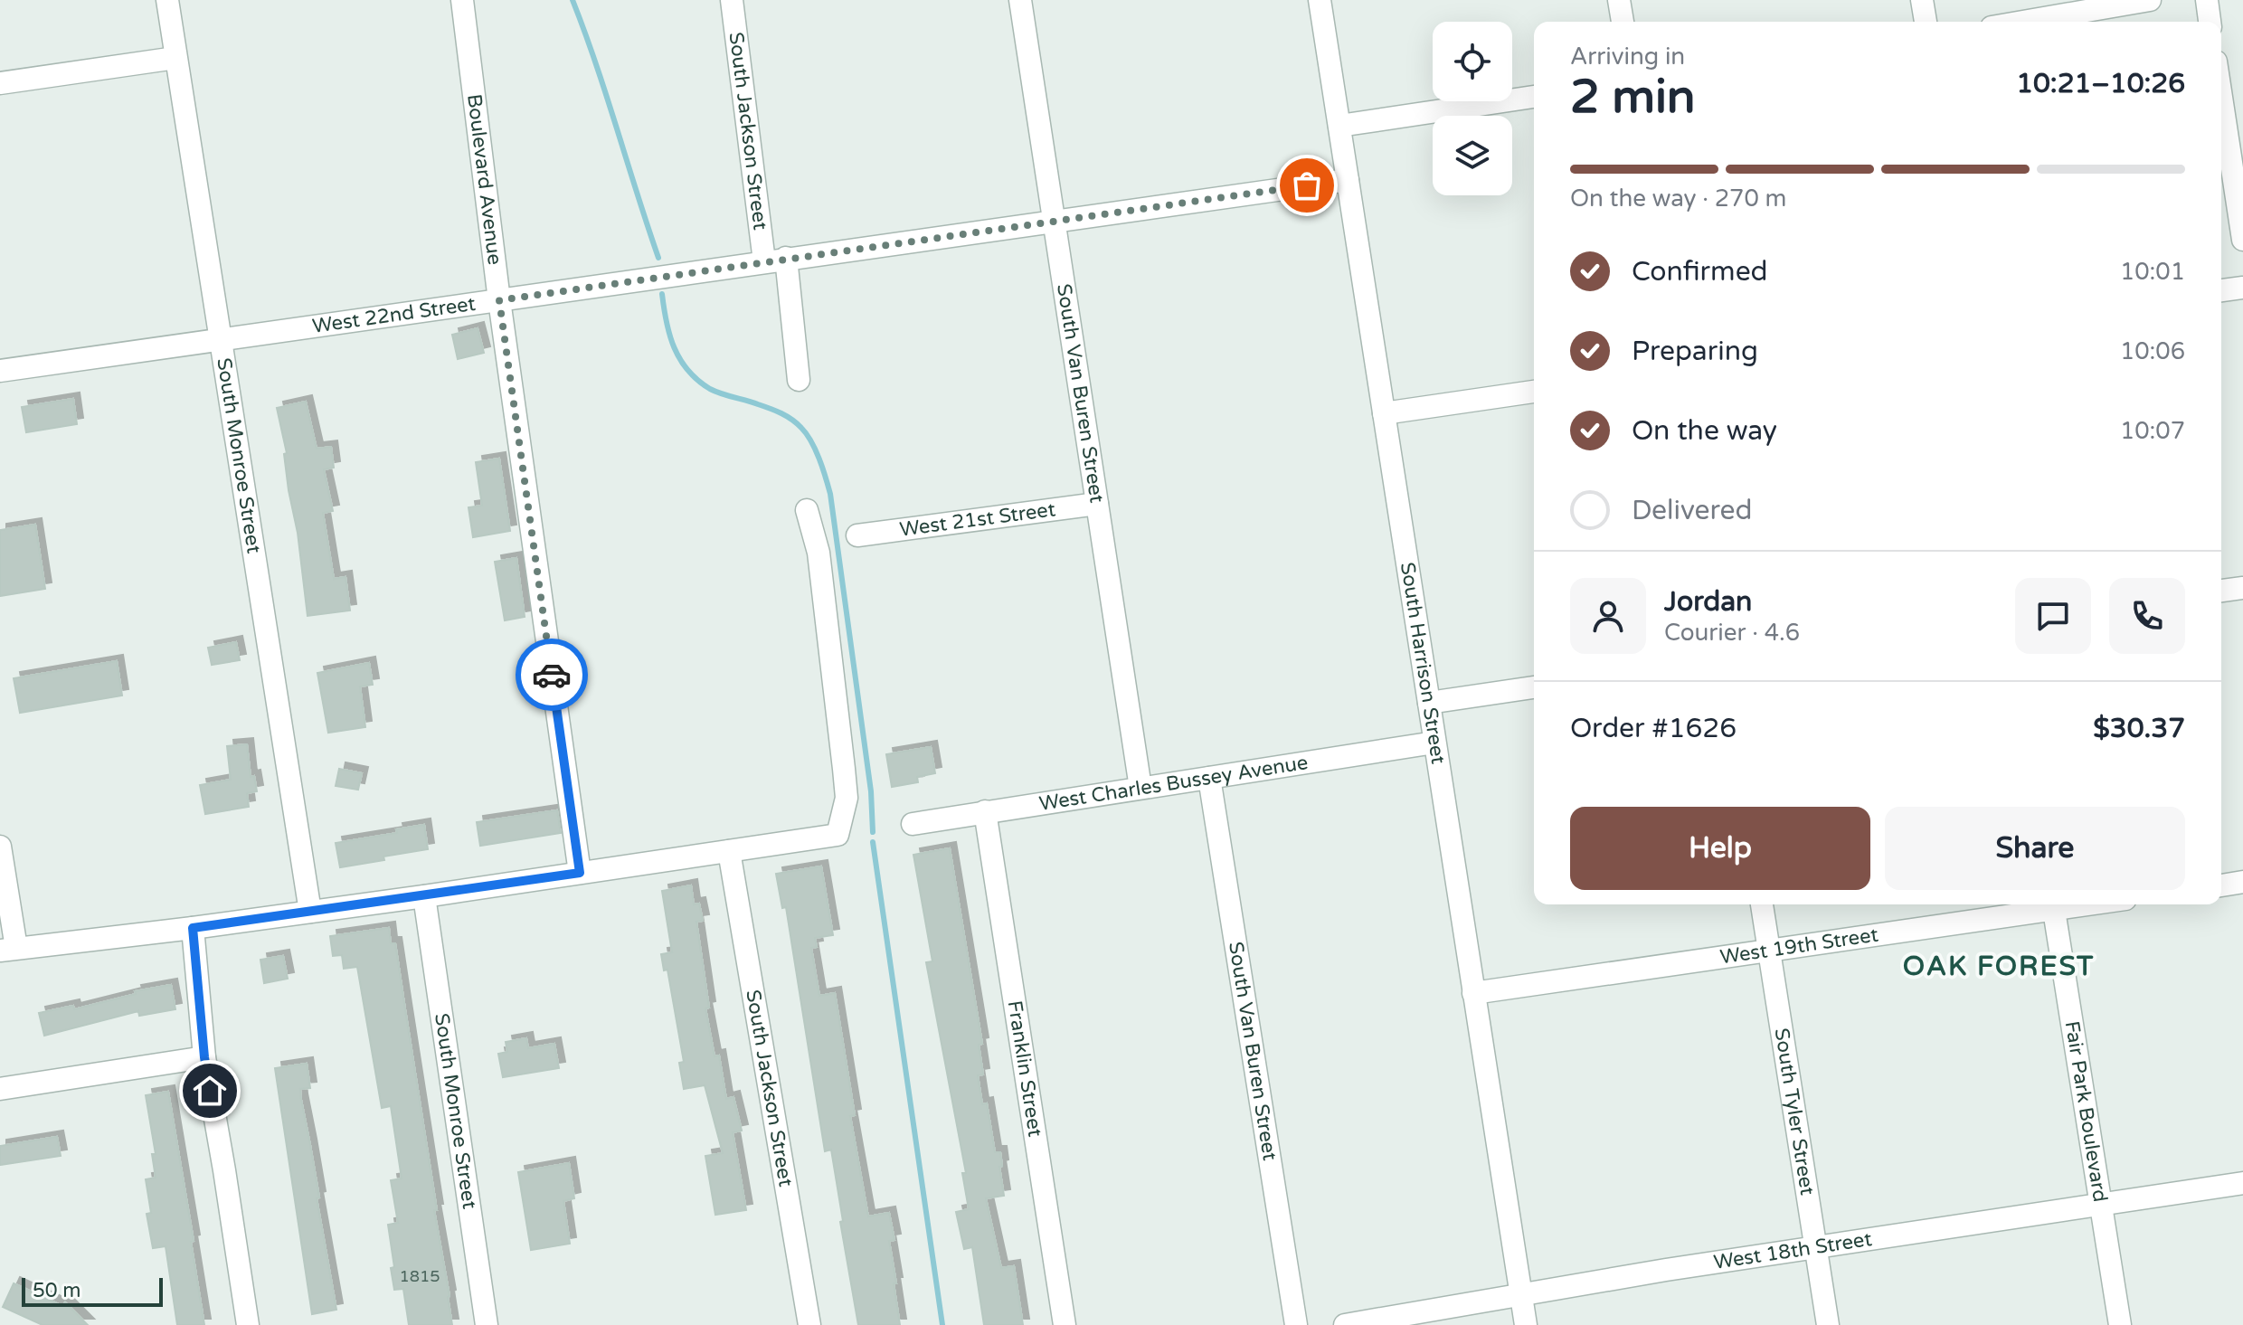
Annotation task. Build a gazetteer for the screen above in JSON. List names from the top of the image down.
{
  "streets": {
    "street": [
      "South Jackson Street",
      "Boulevard Avenue",
      "West 22nd Street",
      "South Van Buren Street",
      "South Monroe Street",
      "West 21st Street",
      "South Harrison Street",
      "West Charles Bussey Avenue",
      "West 19th Street",
      "Franklin Street",
      "South Tyler Street",
      "Fair Park Boulevard",
      "West 18th Street"
    ]
  },
  "crossings": [
    ["South Jackson Street", "West 22nd Street"],
    ["Boulevard Avenue", "West 22nd Street"],
    ["West 22nd Street", "South Van Buren Street"],
    ["West 22nd Street", "South Monroe Street"],
    ["West 22nd Street", "South Harrison Street"],
    ["South Van Buren Street", "West 21st Street"],
    ["South Van Buren Street", "West Charles Bussey Avenue"],
    ["South Harrison Street", "West Charles Bussey Avenue"],
    ["South Harrison Street", "West 19th Street"],
    ["South Harrison Street", "West 18th Street"],
    ["West Charles Bussey Avenue", "Franklin Street"],
    ["West 19th Street", "South Tyler Street"],
    ["West 19th Street", "Fair Park Boulevard"],
    ["South Tyler Street", "West 18th Street"],
    ["Fair Park Boulevard", "West 18th Street"]
  ],
  "districts": ["OAK FOREST"],
  "house_numbers": ["1815"],
  "scale_bar": "50 m",
  "page": {
    "heading": ["2 min", "Arriving in", "10:21–10:26"],
    "panel": [
      "Jordan",
      "Courier · 4.6",
      "Order #1626",
      "$30.37"
    ],
    "bar": "On the way · 270 m",
    "list": [
      ["Confirmed", "10:01"],
      ["Preparing", "10:06"],
      ["On the way", "10:07"],
      "Delivered"
    ],
    "buttons": ["Help", "Share"],
    "scale": "50 m"
  }
}
